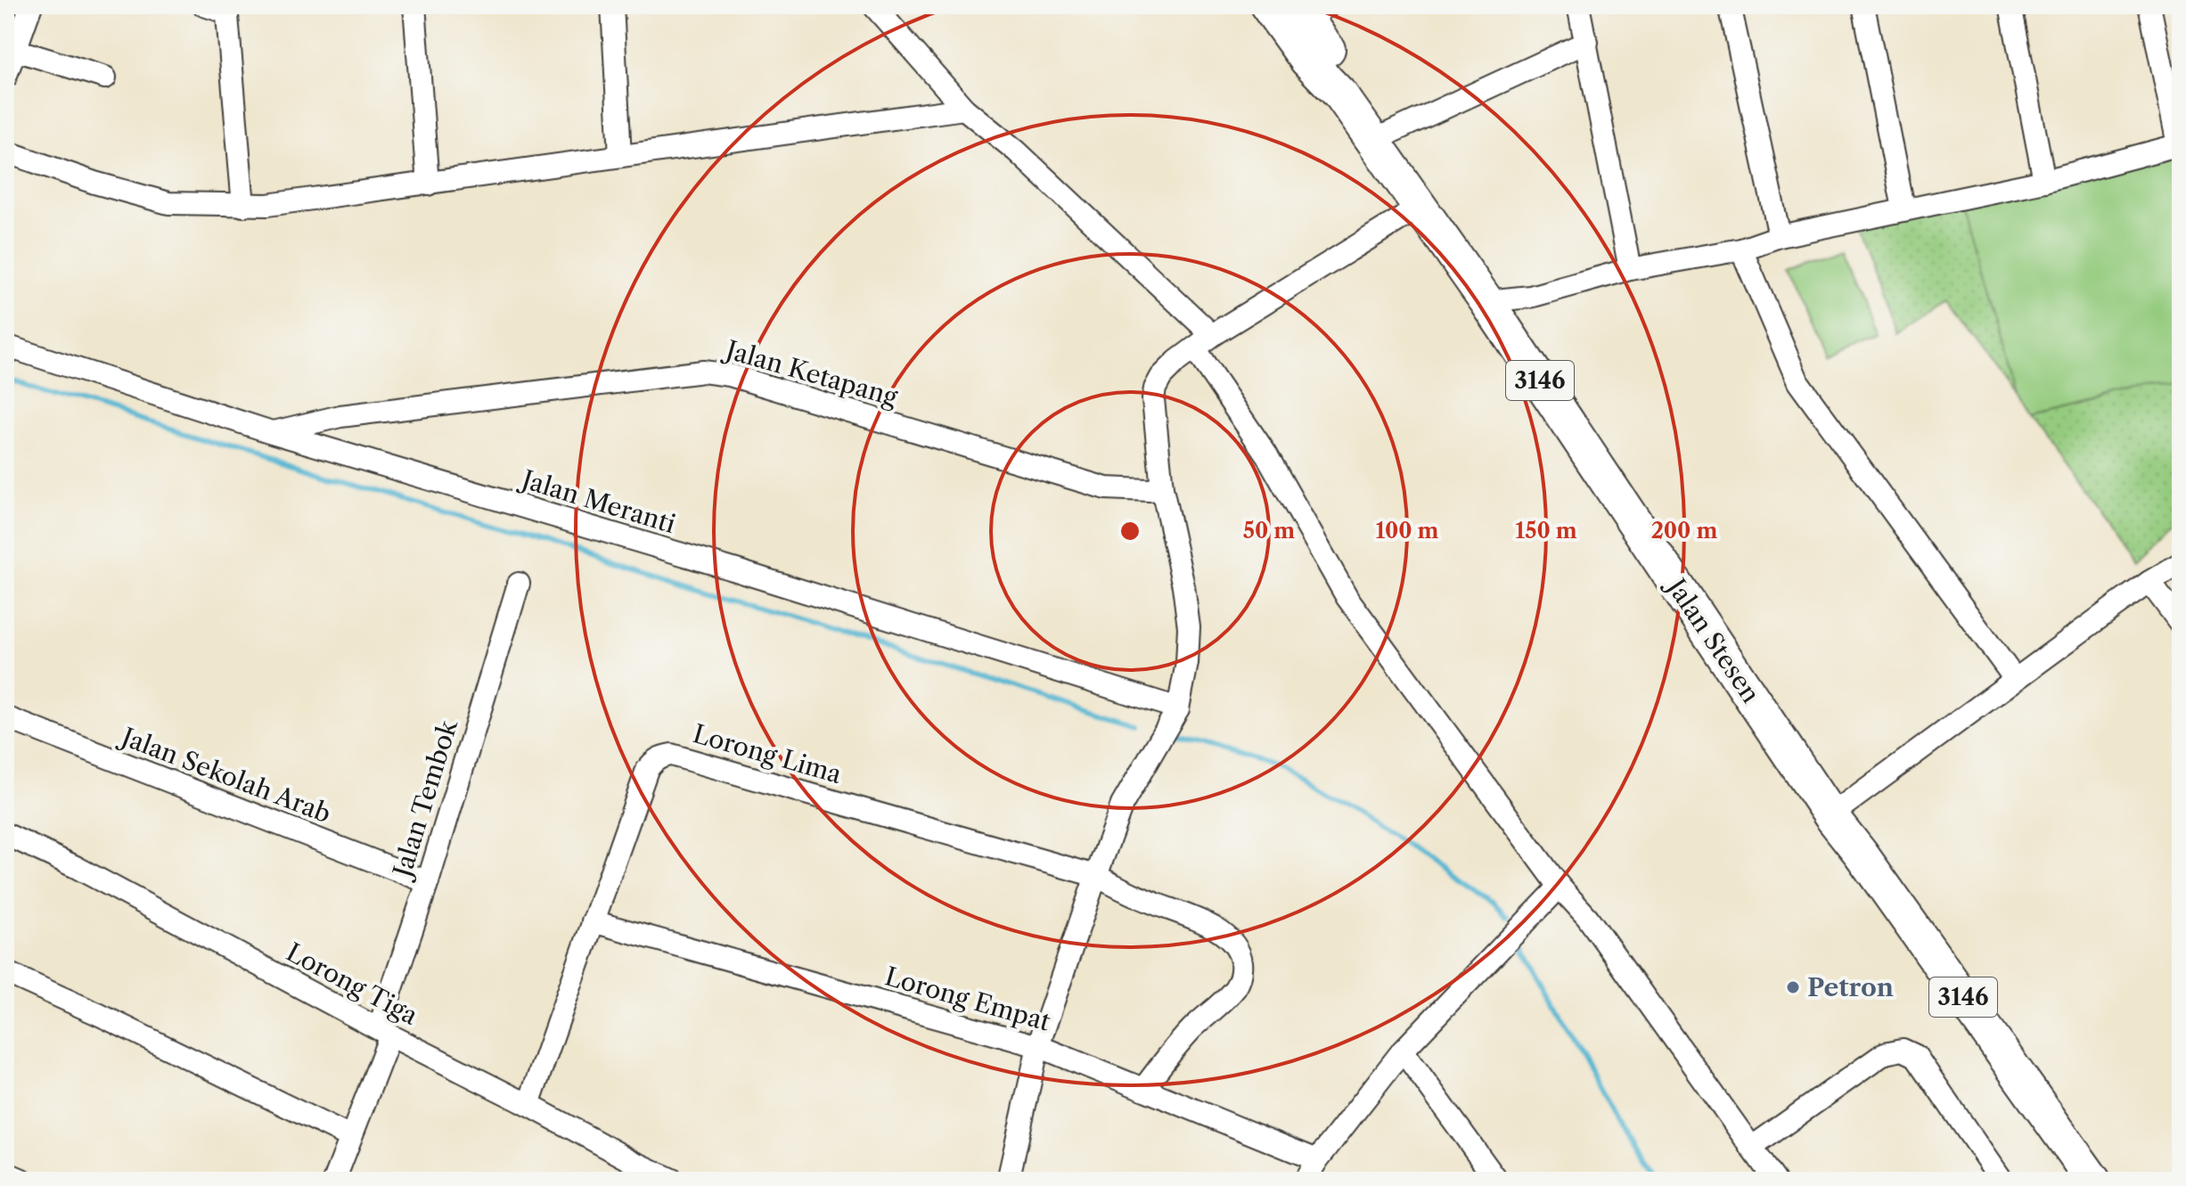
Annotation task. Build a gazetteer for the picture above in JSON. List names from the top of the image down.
{
  "streets": {
    "main road": ["3146", "Jalan Stesen"],
    "street": [
      "Jalan Ketapang",
      "Jalan Meranti",
      "Lorong Lima",
      "Jalan Sekolah Arab",
      "Jalan Tembok",
      "Lorong Tiga",
      "Lorong Empat"
    ]
  },
  "crossings": [
    ["Jalan Ketapang", "Jalan Meranti"],
    ["3146", "Jalan Stesen"],
    ["Lorong Lima", "Lorong Tiga"],
    ["Lorong Lima", "Lorong Empat"],
    ["Jalan Sekolah Arab", "Jalan Tembok"],
    ["Jalan Tembok", "Lorong Tiga"]
  ],
  "places": ["Petron"],
  "rings": [
    "50 m",
    "100 m",
    "150 m",
    "200 m"
  ]
}
